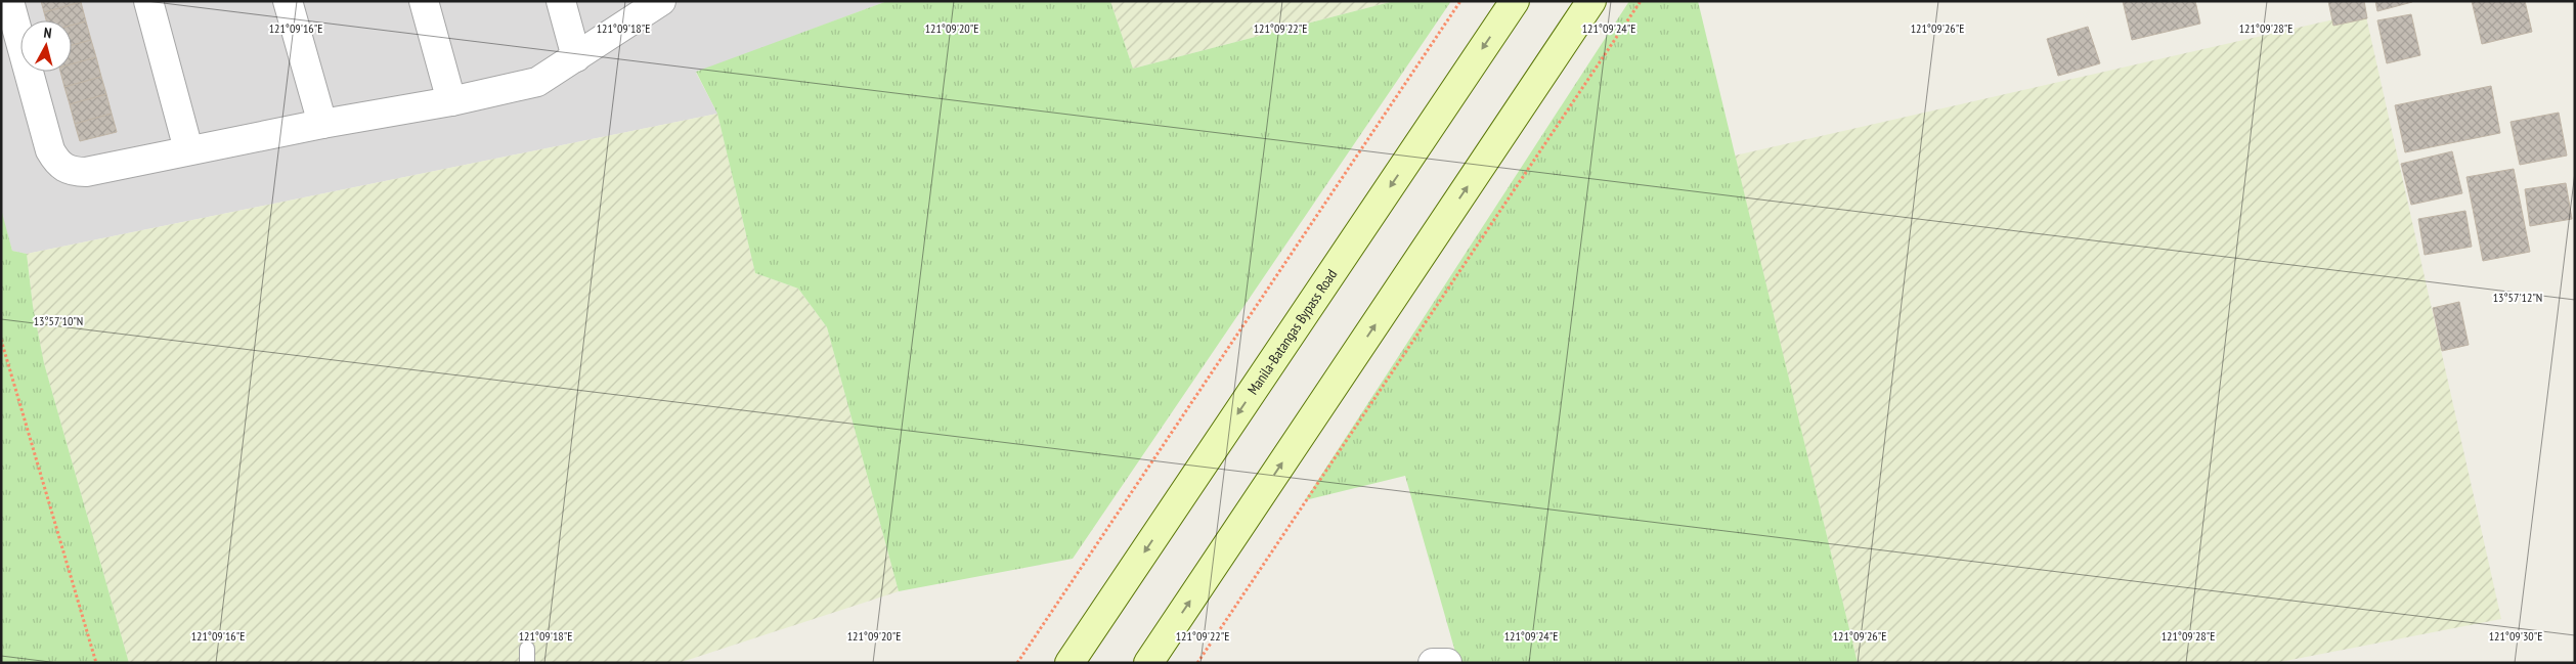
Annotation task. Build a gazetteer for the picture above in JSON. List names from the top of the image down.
{
  "streets": {
    "main road": ["Manila-Batangas Bypass Road"]
  },
  "north": "top",
  "coordinates": [
    "121°09'16\"E",
    "121°09'18\"E",
    "121°09'20\"E",
    "121°09'22\"E",
    "121°09'24\"E",
    "121°09'26\"E",
    "121°09'28\"E",
    "13°57'12\"N",
    "13°57'10\"N",
    "121°09'30\"E"
  ]
}
